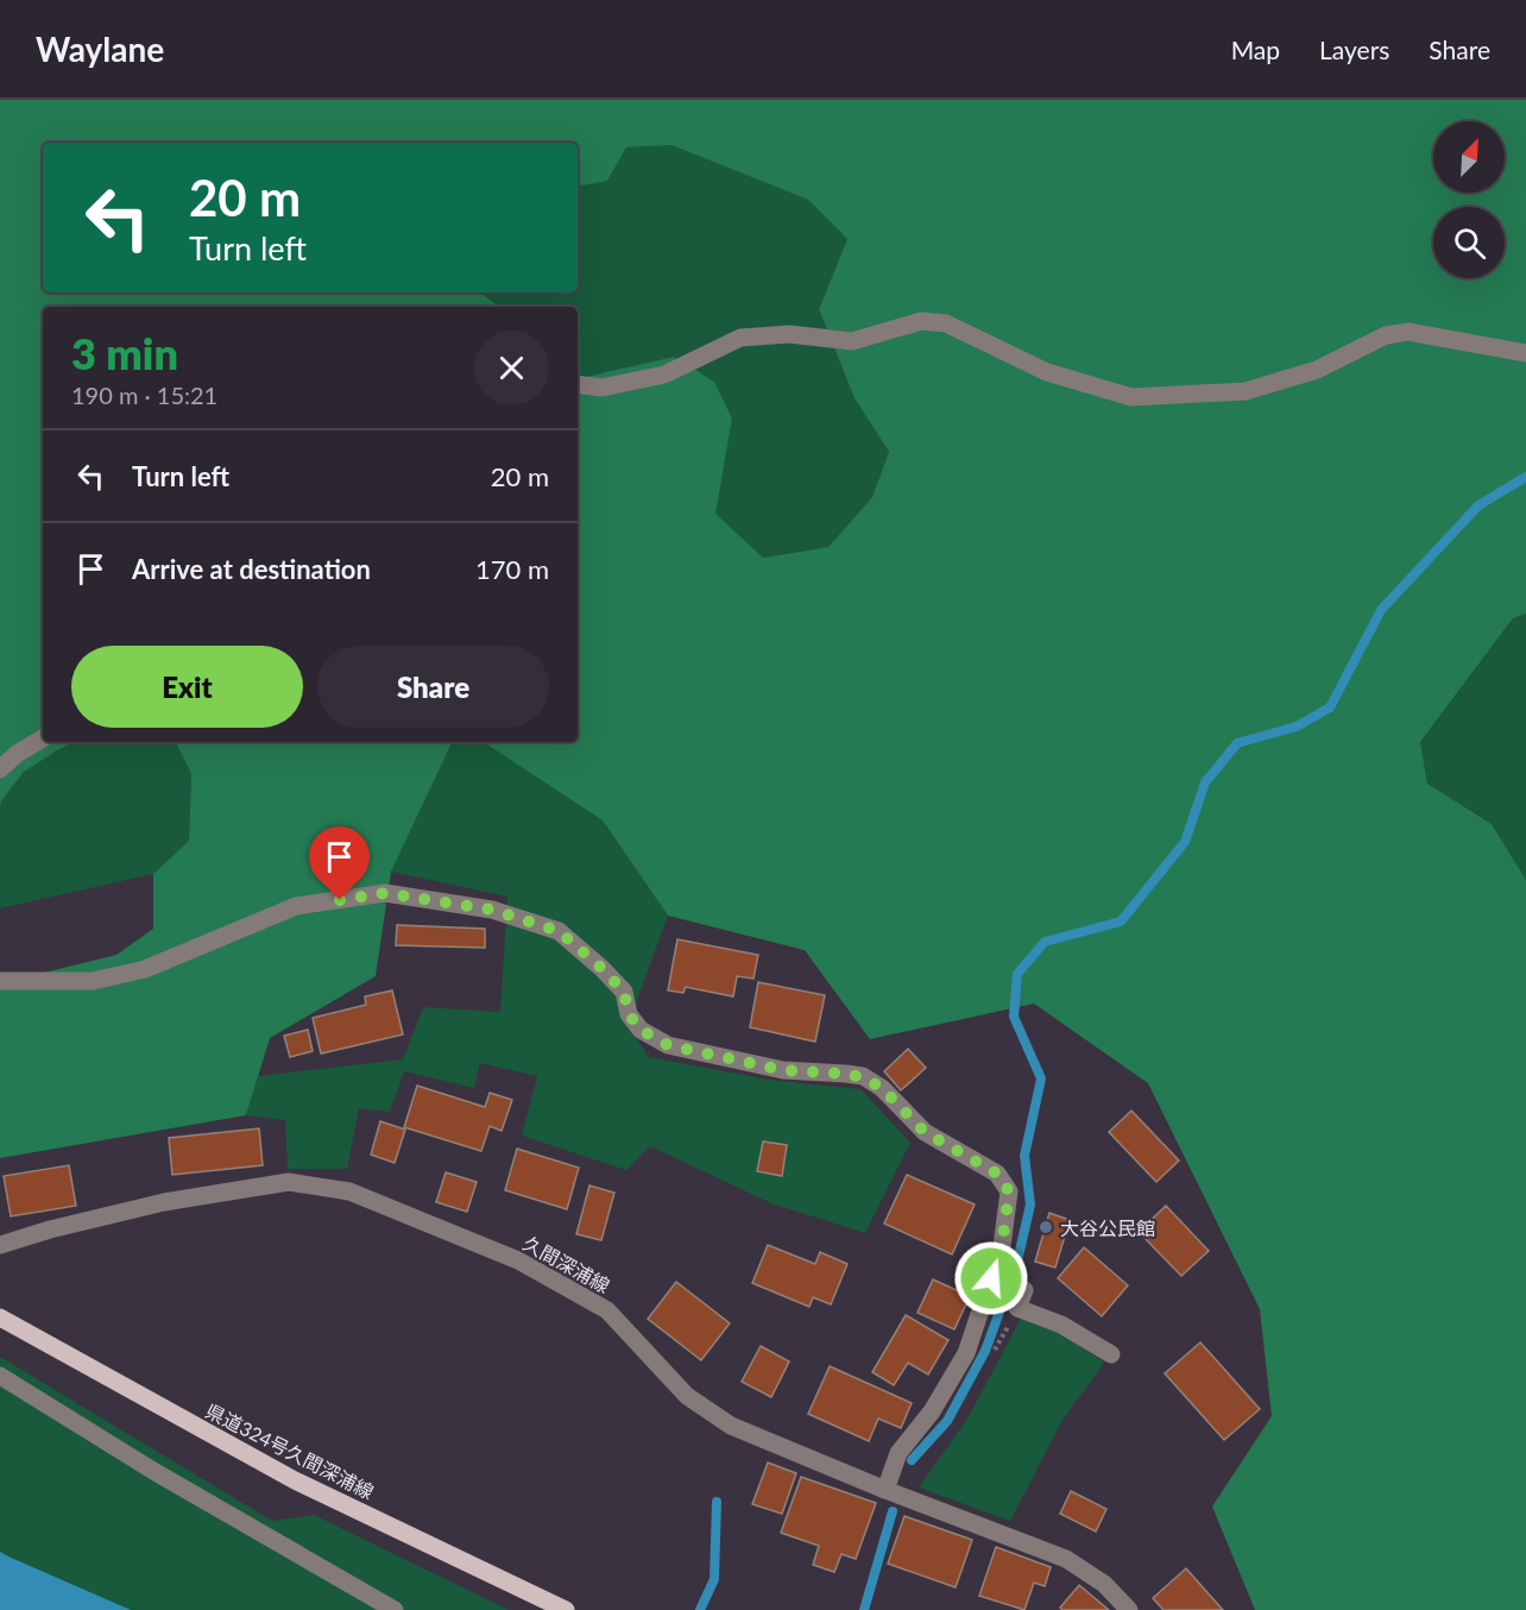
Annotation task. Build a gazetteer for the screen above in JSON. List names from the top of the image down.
{
  "streets": {
    "main road": ["県道324号久間深浦線"],
    "street": ["久間深浦線"]
  },
  "places": ["大谷公民館"],
  "north": "top right",
  "page": {
    "header": "Waylane",
    "nav": ["Map", "Layers", "Share"],
    "turn": ["20 m", "Turn left"],
    "heading": ["3 min", "190 m · 15:21"],
    "list": [
      {
        "name": "Turn left",
        "value": "20 m"
      },
      {
        "name": "Arrive at destination",
        "value": "170 m"
      }
    ],
    "buttons": ["Exit", "Share"]
  }
}
